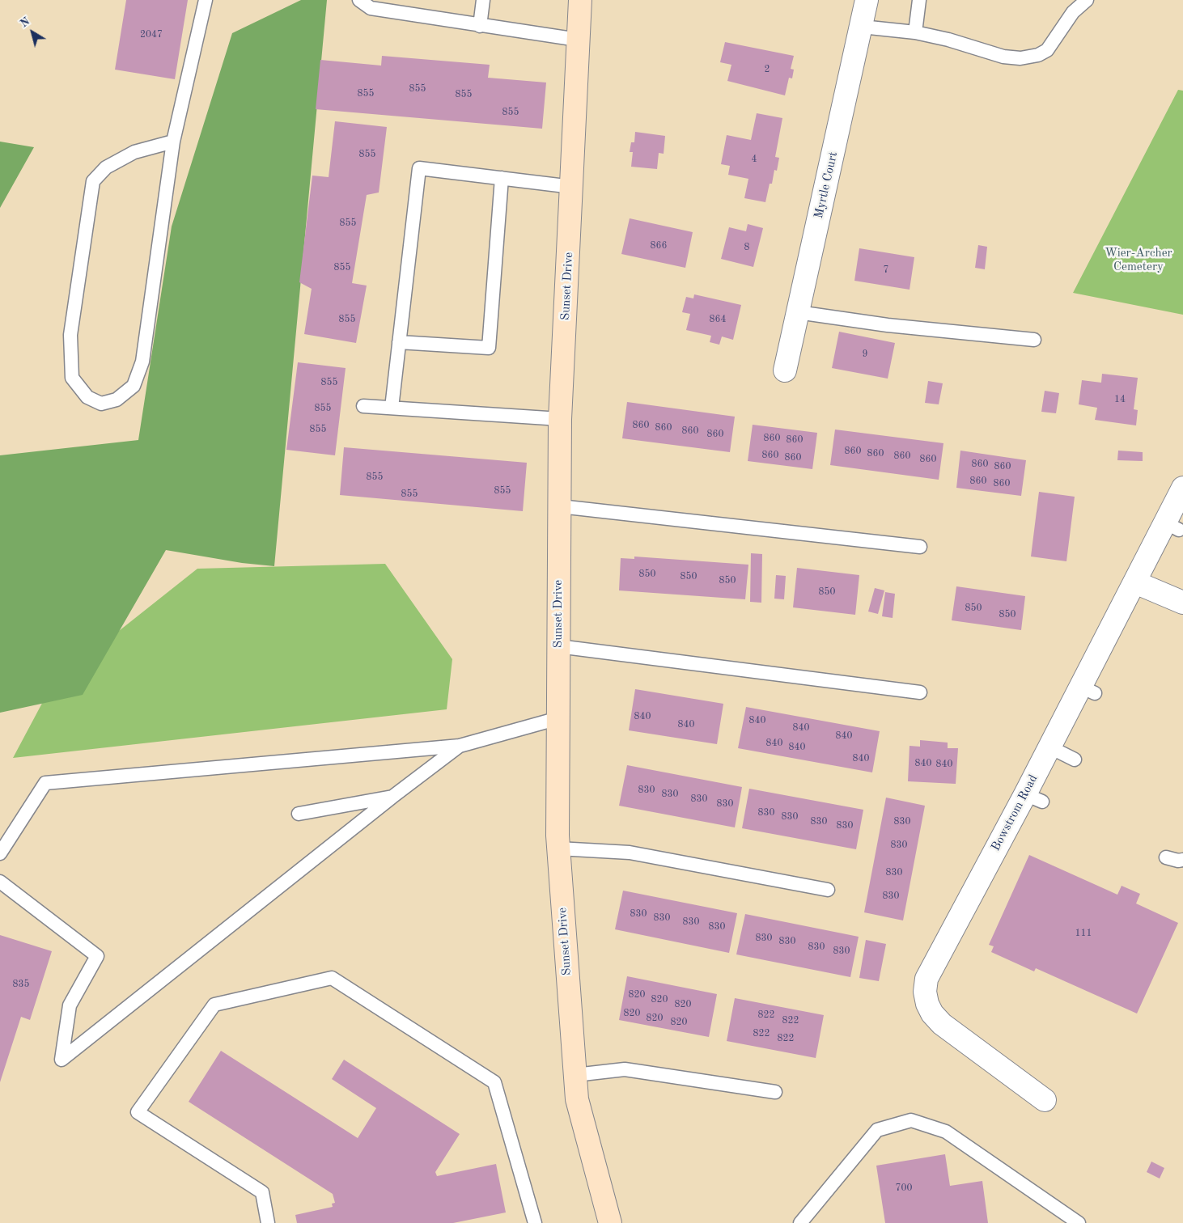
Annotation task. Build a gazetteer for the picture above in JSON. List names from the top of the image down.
{
  "streets": {
    "street": ["Myrtle Court", "Sunset Drive", "Bowstrom Road"]
  },
  "parks": ["Wier-Archer Cemetery"],
  "house_numbers": [
    "2047",
    "2",
    "855",
    "855",
    "855",
    "855",
    "855",
    "4",
    "855",
    "866",
    "8",
    "855",
    "7",
    "855",
    "864",
    "9",
    "855",
    "14",
    "855",
    "860",
    "860",
    "855",
    "860",
    "860",
    "860",
    "860",
    "860",
    "860",
    "860",
    "860",
    "860",
    "860",
    "860",
    "860",
    "855",
    "860",
    "860",
    "855",
    "855",
    "850",
    "850",
    "850",
    "850",
    "850",
    "850",
    "840",
    "840",
    "840",
    "840",
    "840",
    "840",
    "840",
    "840",
    "840",
    "840",
    "830",
    "830",
    "830",
    "830",
    "830",
    "830",
    "830",
    "830",
    "830",
    "830",
    "830",
    "830",
    "830",
    "830",
    "830",
    "830",
    "111",
    "830",
    "830",
    "830",
    "830",
    "835",
    "820",
    "820",
    "820",
    "820",
    "822",
    "820",
    "822",
    "820",
    "822",
    "822",
    "700"
  ],
  "north": "top left"
}
